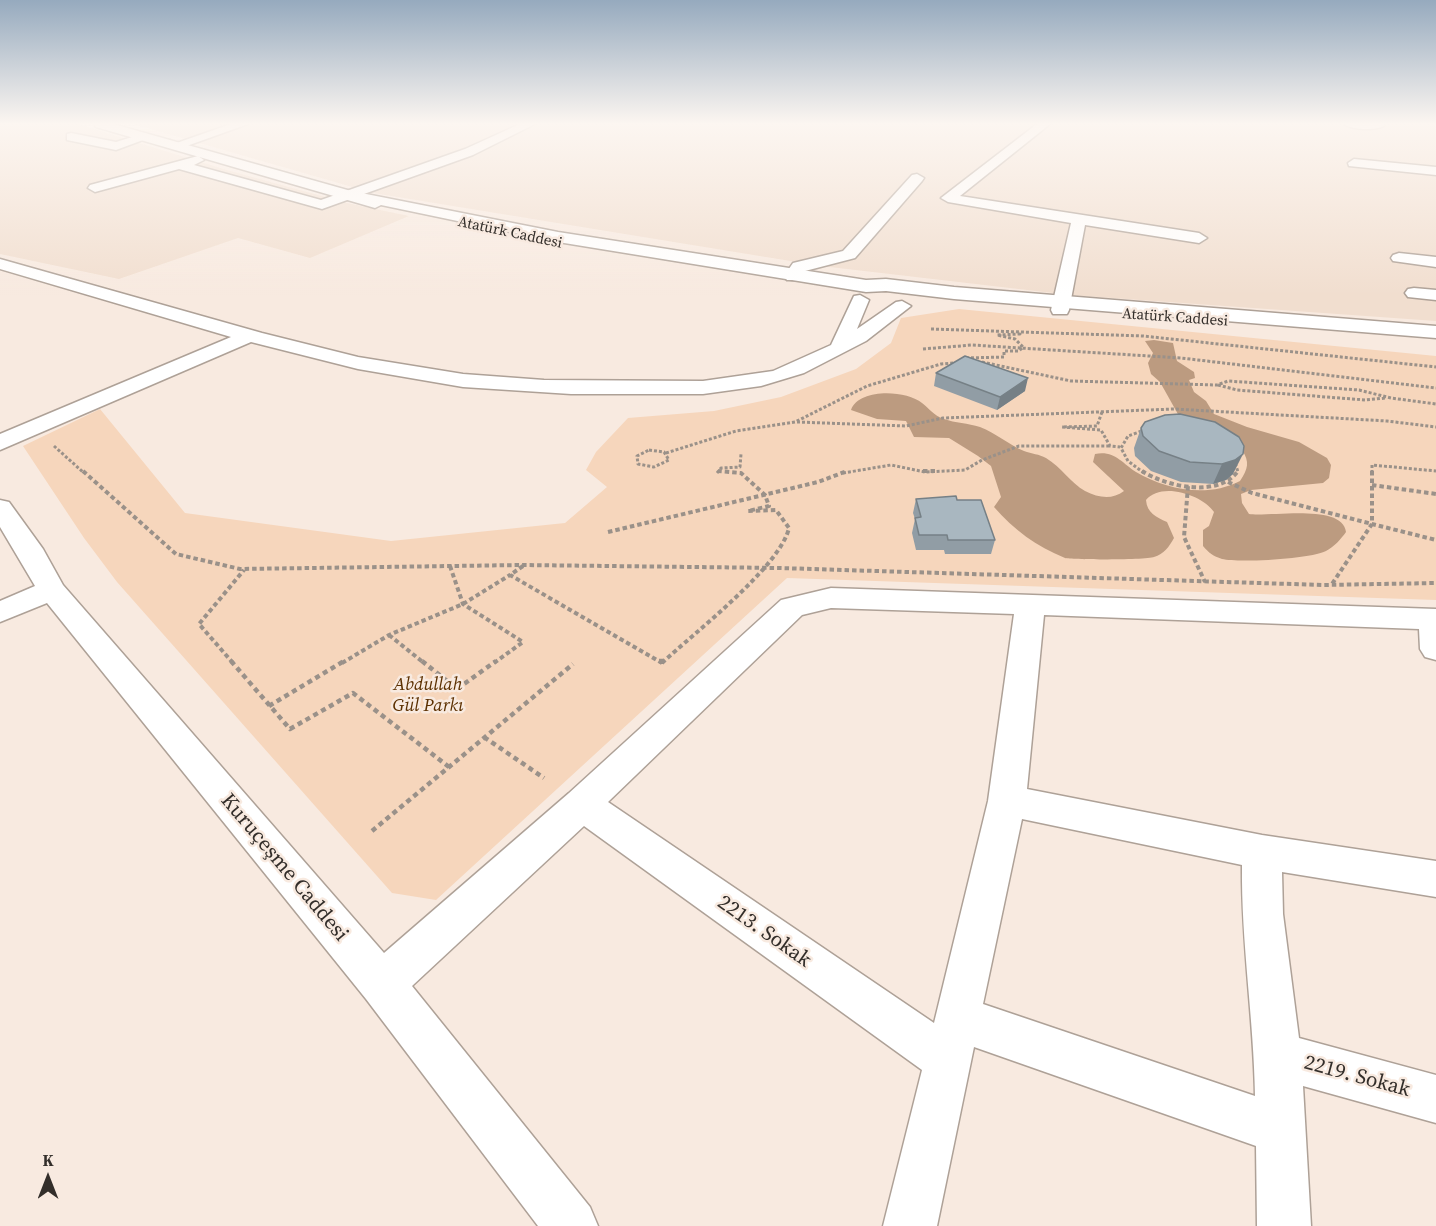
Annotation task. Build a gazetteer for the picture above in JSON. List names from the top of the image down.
{
  "streets": {
    "main road": ["Atatürk Caddesi"],
    "street": ["Kuruçeşme Caddesi", "2213. Sokak", "2219. Sokak"]
  },
  "parks": ["Abdullah Gül Parkı"],
  "north": "top"
}
